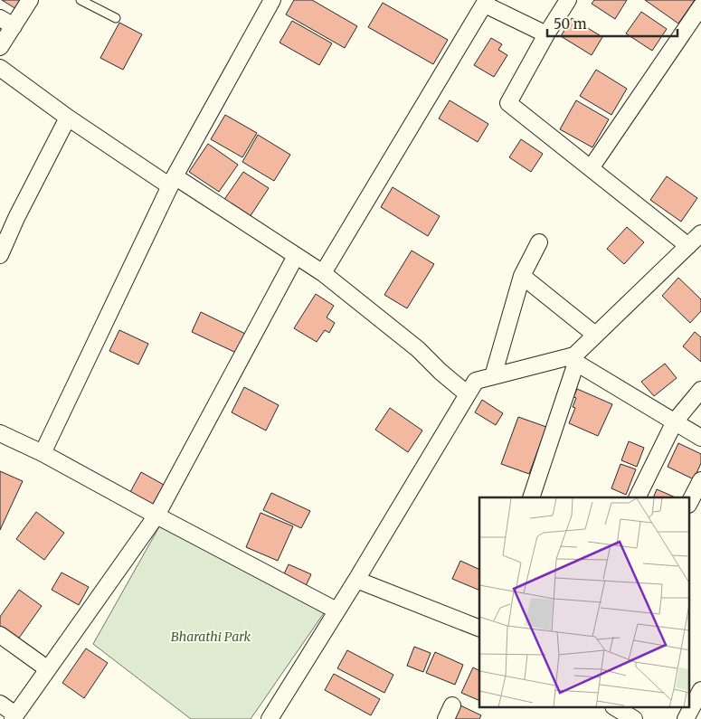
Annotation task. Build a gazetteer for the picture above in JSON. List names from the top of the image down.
{
  "parks": ["Bharathi Park"],
  "scale_bar": "50 m"
}
